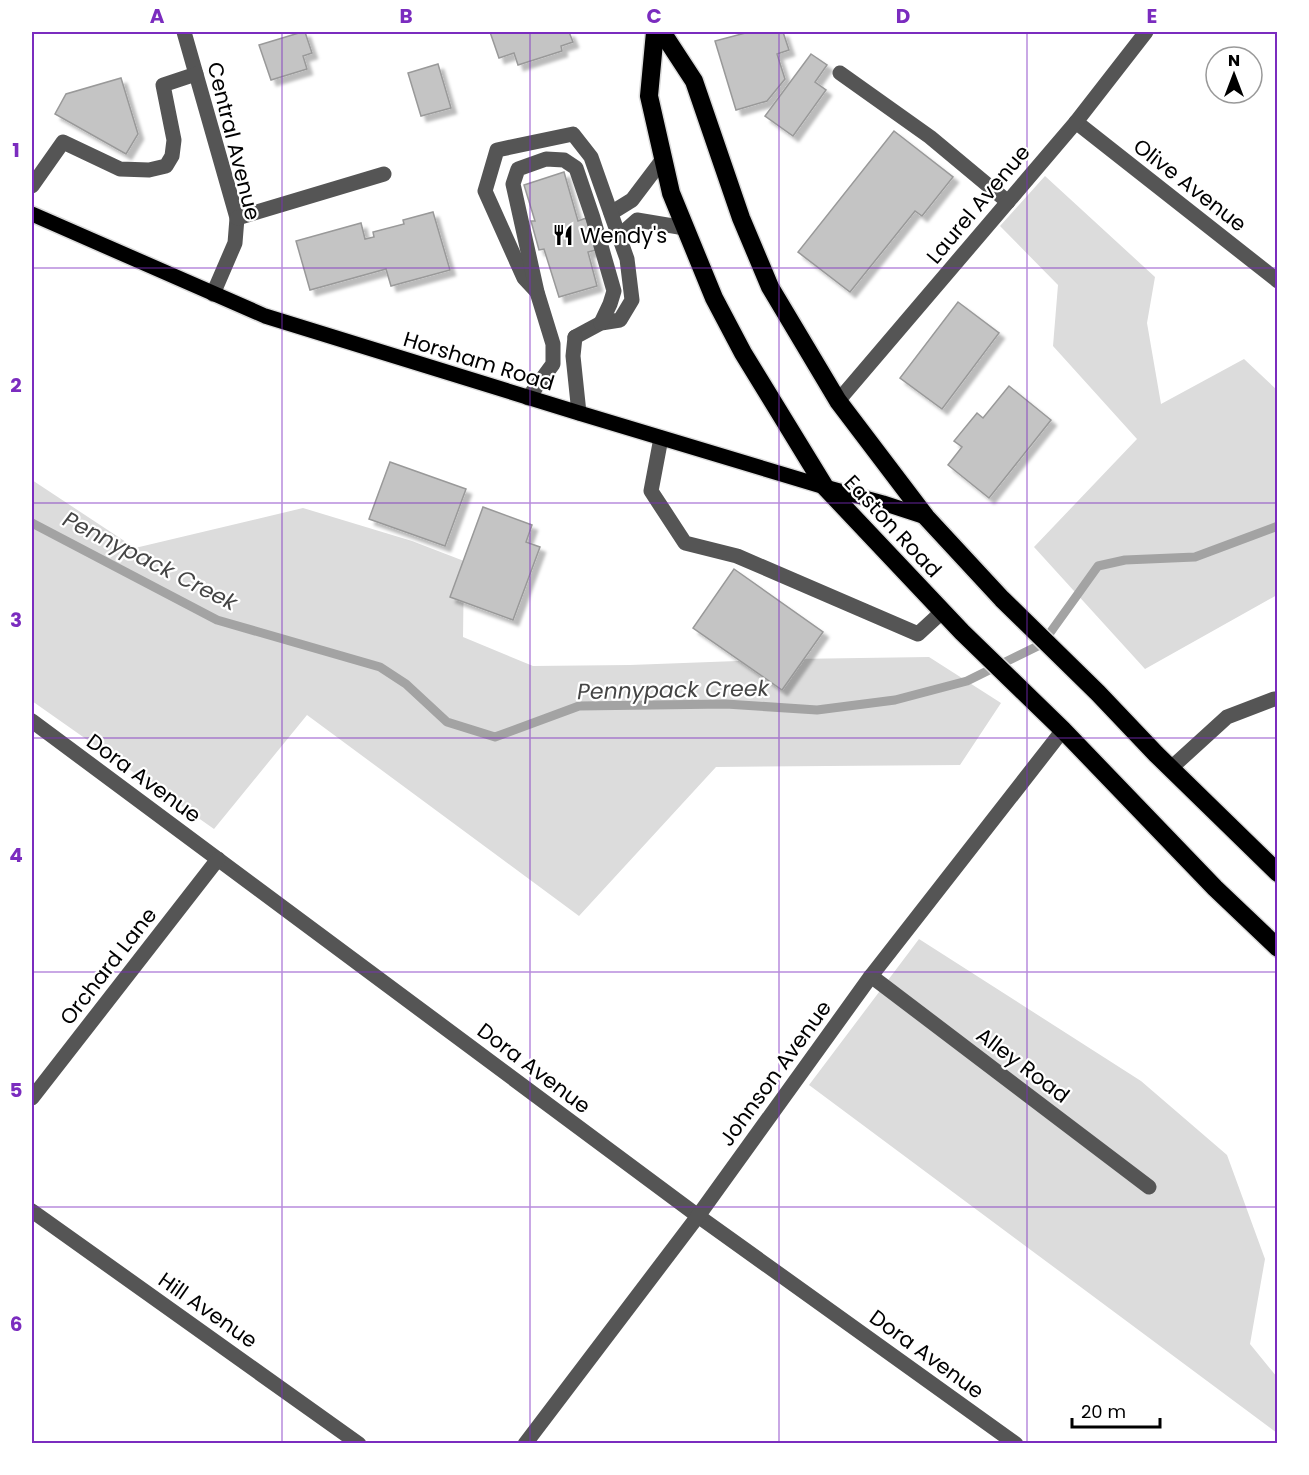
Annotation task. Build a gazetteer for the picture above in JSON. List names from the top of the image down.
{
  "streets": {
    "highway": ["Easton Road"],
    "main road": ["Horsham Road"],
    "street": [
      "Central Avenue",
      "Olive Avenue",
      "Laurel Avenue",
      "Dora Avenue",
      "Orchard Lane",
      "Alley Road",
      "Johnson Avenue",
      "Hill Avenue"
    ]
  },
  "crossings": [
    ["Central Avenue", "Horsham Road"],
    ["Olive Avenue", "Laurel Avenue"],
    ["Laurel Avenue", "Easton Road"],
    ["Horsham Road", "Easton Road"],
    ["Easton Road", "Johnson Avenue"],
    ["Dora Avenue", "Orchard Lane"],
    ["Dora Avenue", "Johnson Avenue"],
    ["Alley Road", "Johnson Avenue"]
  ],
  "water": ["Pennypack Creek"],
  "places": {
    "restaurant": ["Wendy's"]
  },
  "scale_bar": "20 m",
  "north": "top",
  "grid": {
    "columns": [
      "A",
      "B",
      "C",
      "D",
      "E"
    ],
    "rows": [
      "1",
      "2",
      "3",
      "4",
      "5",
      "6"
    ]
  }
}
